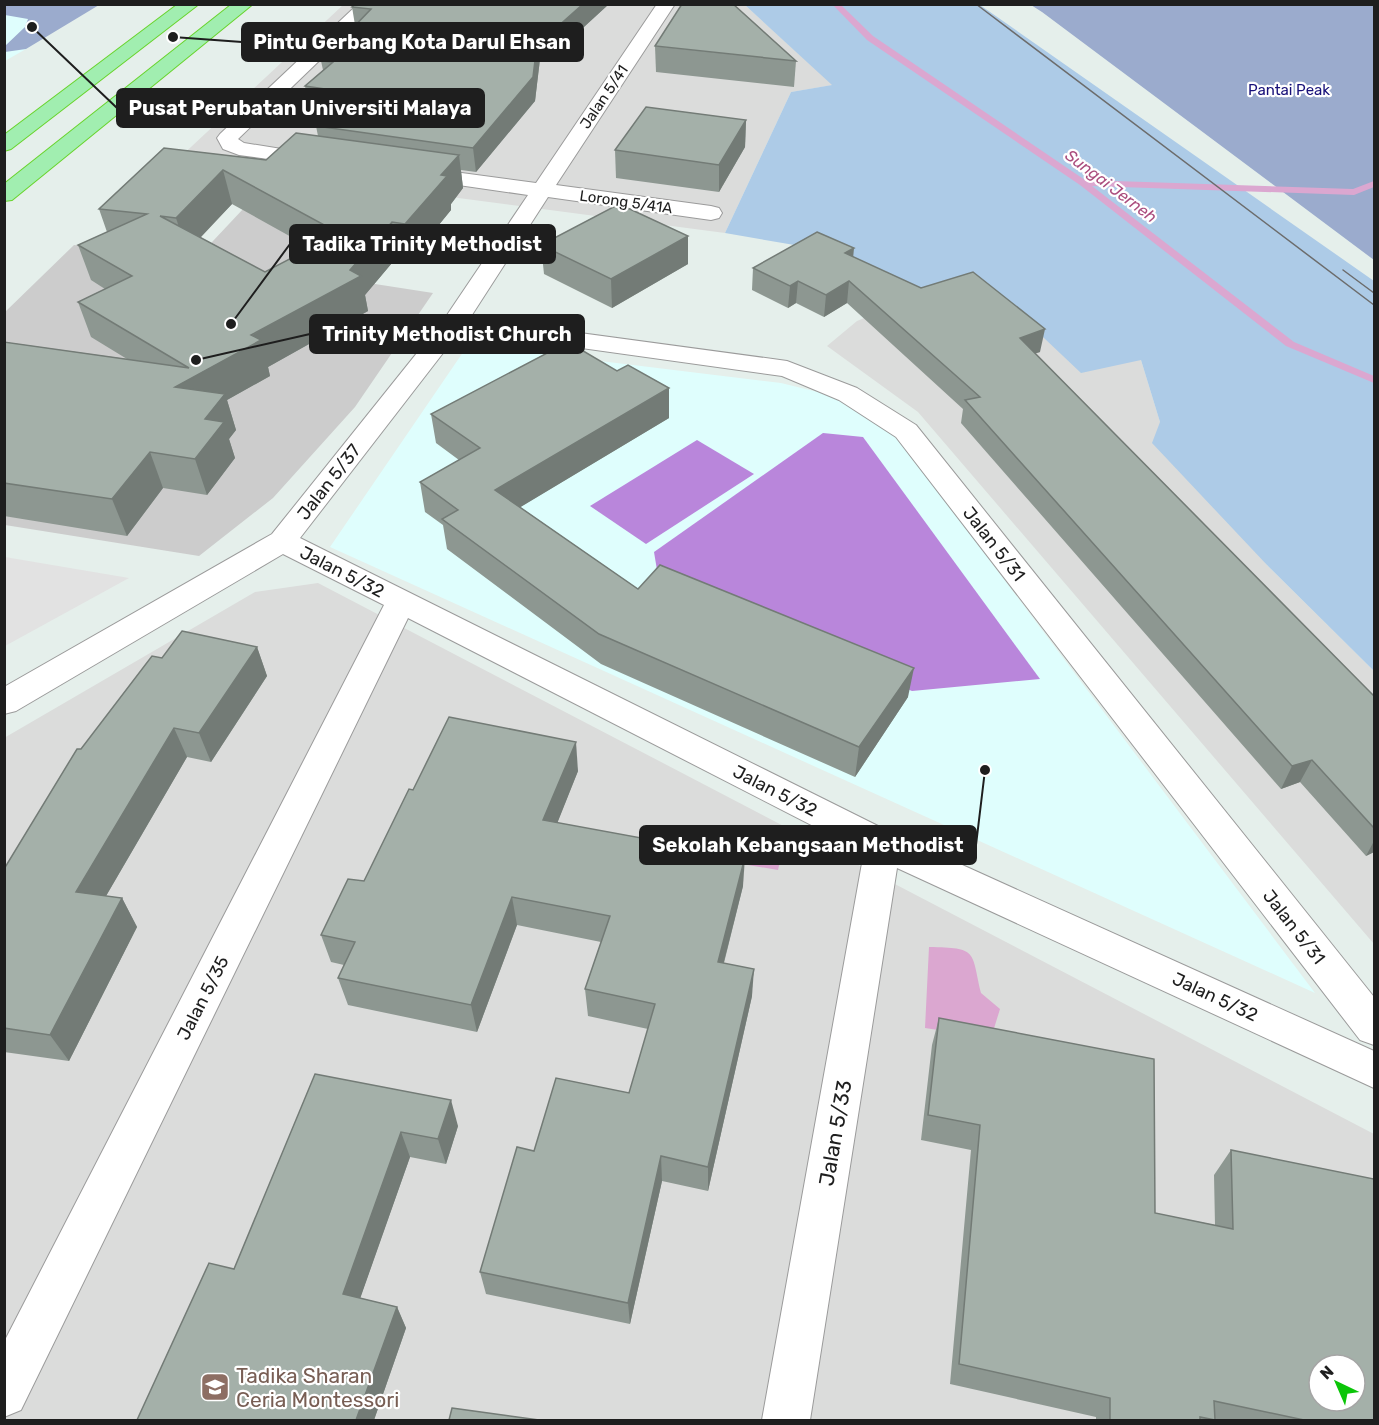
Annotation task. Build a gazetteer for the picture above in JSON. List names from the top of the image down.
{
  "streets": {
    "street": [
      "Jalan 5/41",
      "Lorong 5/41A",
      "Jalan 5/37",
      "Jalan 5/31",
      "Jalan 5/32",
      "Jalan 5/35",
      "Jalan 5/33"
    ]
  },
  "crossings": [
    ["Jalan 5/41", "Lorong 5/41A"],
    ["Jalan 5/41", "Jalan 5/37"],
    ["Lorong 5/41A", "Jalan 5/37"],
    ["Jalan 5/37", "Jalan 5/31"],
    ["Jalan 5/37", "Jalan 5/32"],
    ["Jalan 5/32", "Jalan 5/35"],
    ["Jalan 5/32", "Jalan 5/33"]
  ],
  "water": ["Sungai Jerneh"],
  "parks": ["Pantai Peak"],
  "places": {
    "other": [
      "Pusat Perubatan Universiti Malaya",
      "Pintu Gerbang Kota Darul Ehsan",
      "Tadika Trinity Methodist",
      "Trinity Methodist Church",
      "Sekolah Kebangsaan Methodist"
    ],
    "school or university": ["Tadika Sharan Ceria Montessori"]
  },
  "north": "top left"
}
